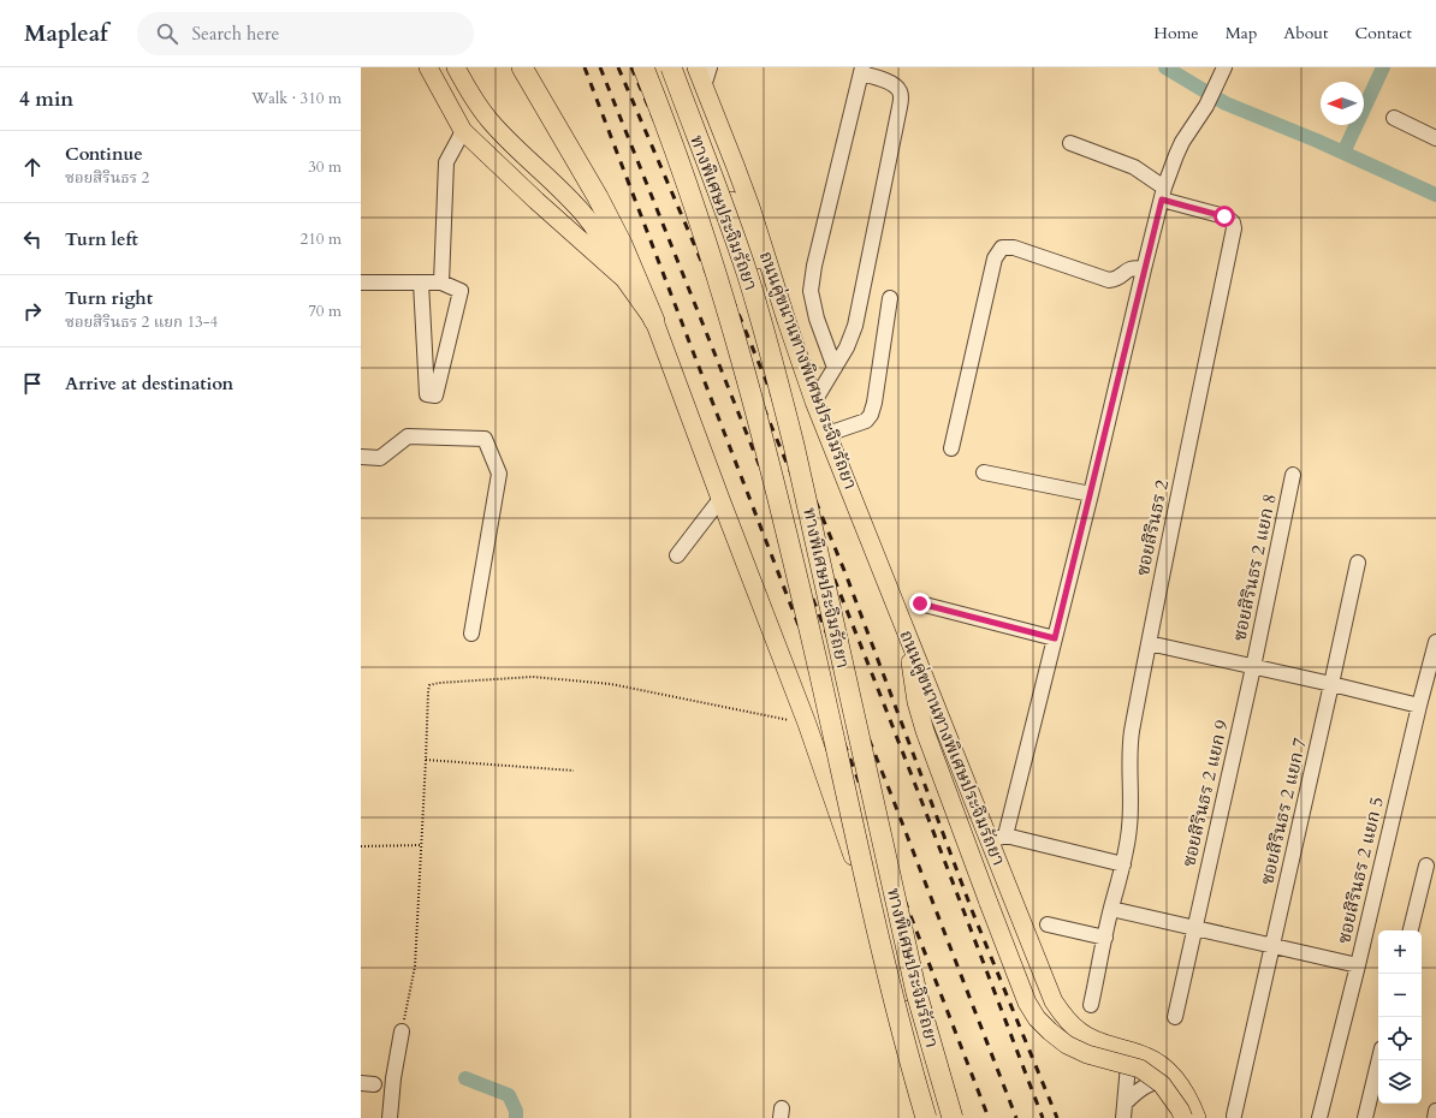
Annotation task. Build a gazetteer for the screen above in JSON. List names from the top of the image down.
{
  "streets": {
    "highway": ["ทางพิเศษประจิมรัถยา"],
    "main road": ["ถนนคู่ขนานทางพิเศษประจิมรัถยา"],
    "street": [
      "ซอยสิรินธร 2",
      "ซอยสิรินธร 2 แยก 8",
      "ซอยสิรินธร 2 แยก 9",
      "ซอยสิรินธร 2 แยก 7",
      "ซอยสิรินธร 2 แยก 5"
    ]
  },
  "crossings": [
    ["ทางพิเศษประจิมรัถยา", "ถนนคู่ขนานทางพิเศษประจิมรัถยา"],
    ["ซอยสิรินธร 2 แยก 8", "ซอยสิรินธร 2 แยก 9"],
    ["ซอยสิรินธร 2 แยก 9", "ซอยสิรินธร 2 แยก 5"],
    ["ซอยสิรินธร 2 แยก 7", "ซอยสิรินธร 2 แยก 5"]
  ],
  "north": "left",
  "page": {
    "header": "Mapleaf",
    "search": "Search here",
    "nav": [
      "Home",
      "Map",
      "About",
      "Contact"
    ],
    "heading": ["4 min", "Walk · 310 m"],
    "list": [
      ["Continue", "ซอยสิรินธร 2", "30 m"],
      ["Turn left", "210 m"],
      ["Turn right", "ซอยสิรินธร 2 แยก 13-4", "70 m"],
      "Arrive at destination"
    ],
    "map_buttons": ["+", "−"]
  }
}
